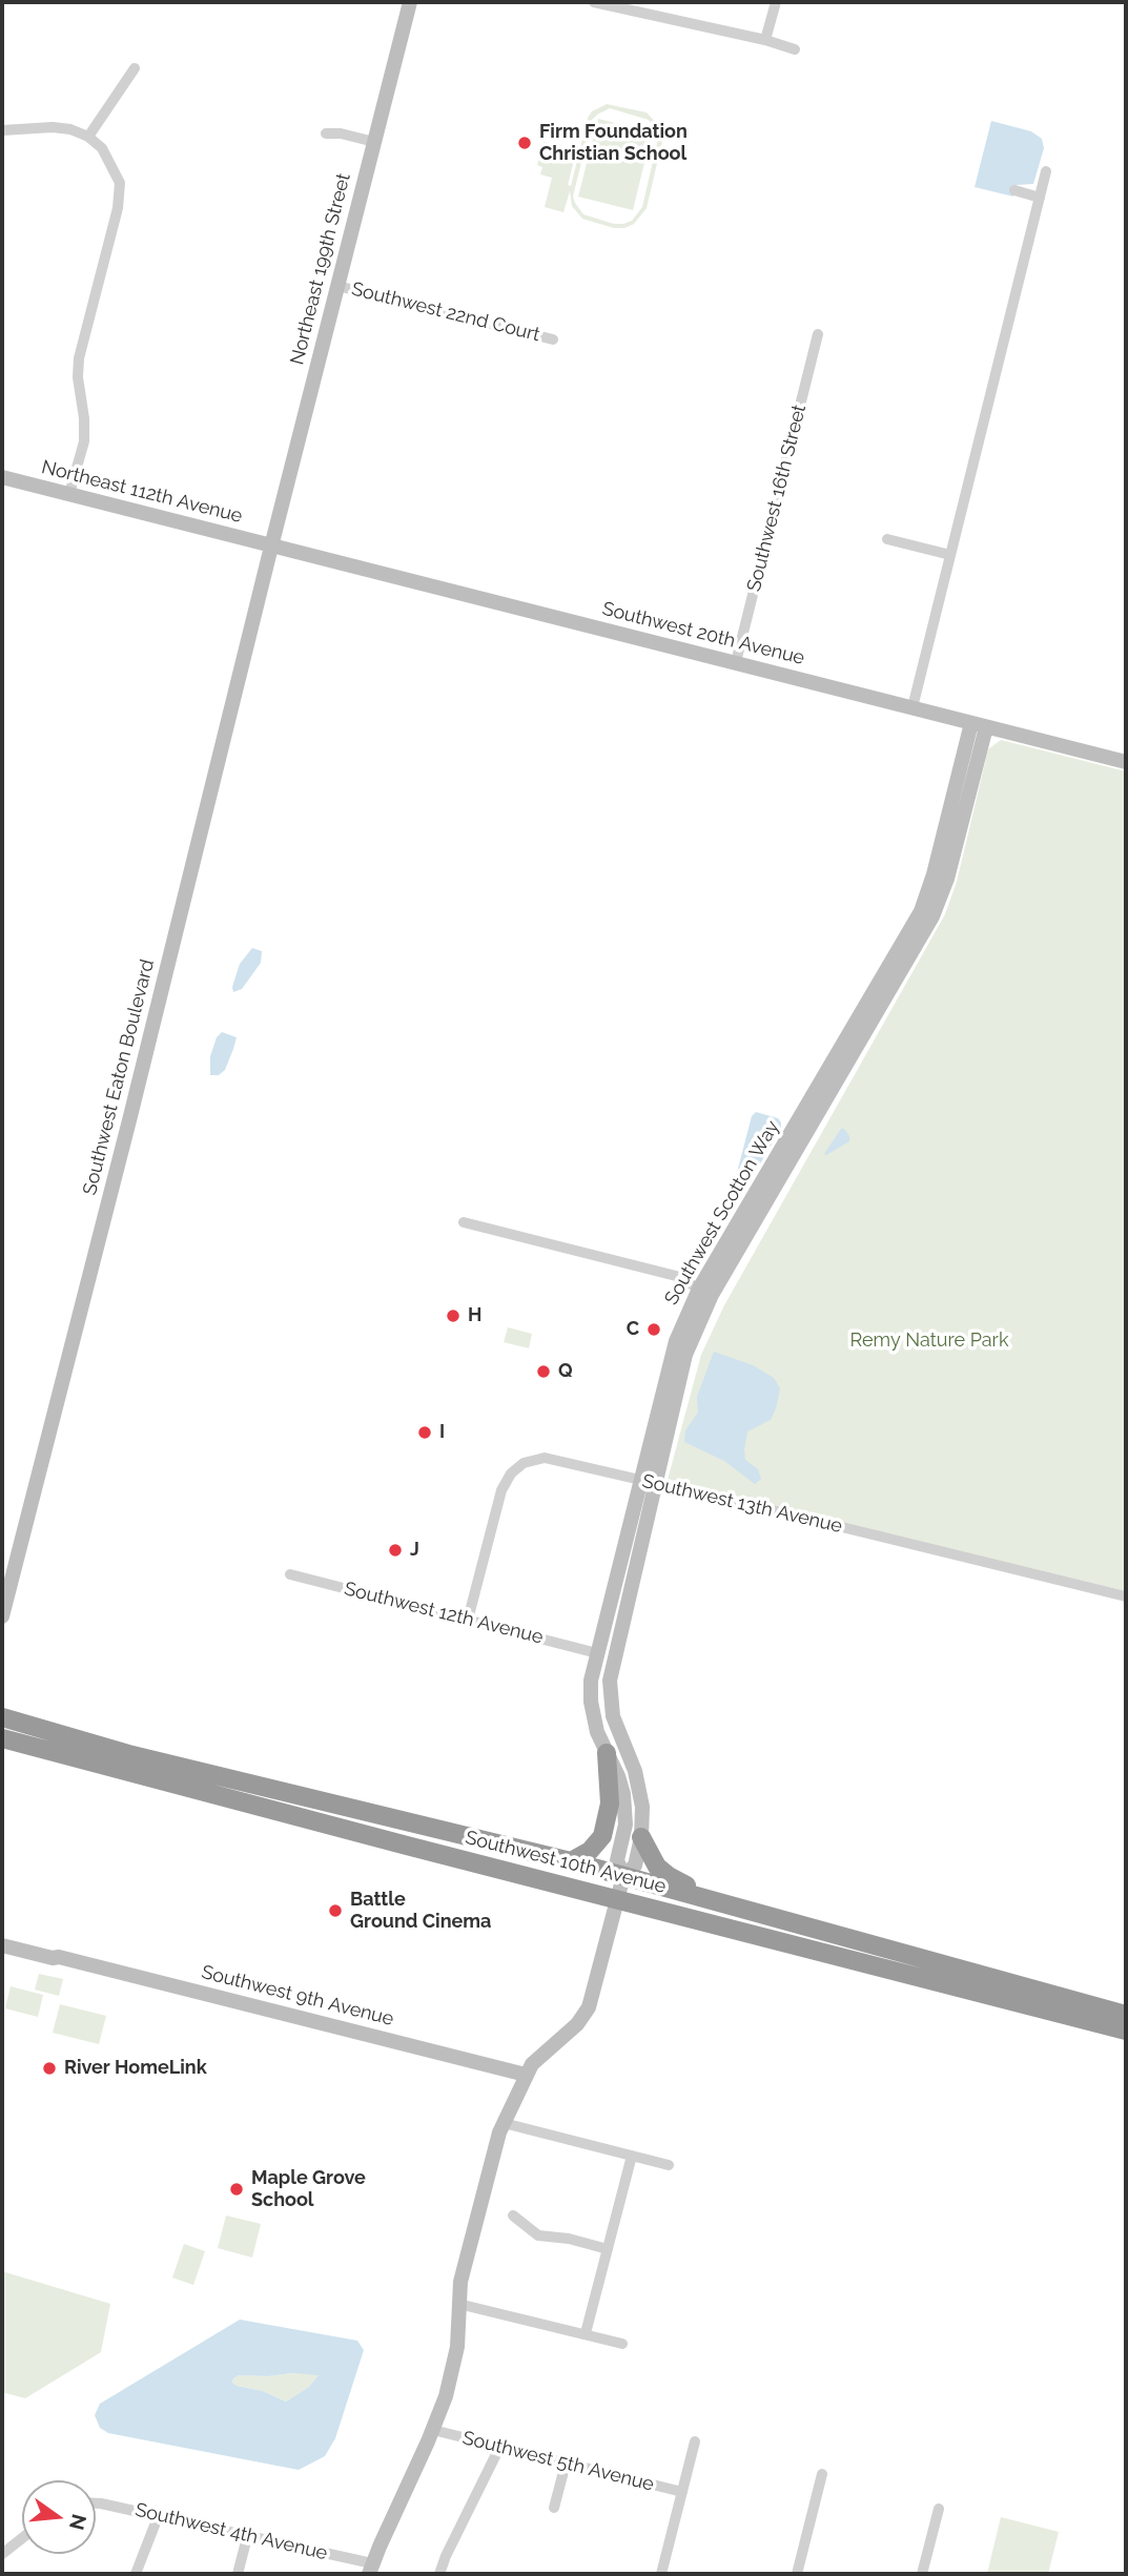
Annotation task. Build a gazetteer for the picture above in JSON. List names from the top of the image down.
{
  "streets": {
    "highway": ["Southwest 10th Avenue"],
    "street": [
      "Northeast 199th Street",
      "Southwest 22nd Court",
      "Northeast 112th Avenue",
      "Southwest 16th Street",
      "Southwest 20th Avenue",
      "Southwest Eaton Boulevard",
      "Southwest Scotton Way",
      "Southwest 13th Avenue",
      "Southwest 12th Avenue",
      "Southwest 9th Avenue",
      "Southwest 5th Avenue",
      "Southwest 4th Avenue"
    ]
  },
  "crossings": [
    ["Northeast 199th Street", "Southwest 22nd Court"],
    ["Northeast 199th Street", "Northeast 112th Avenue"],
    ["Northeast 199th Street", "Southwest 20th Avenue"],
    ["Northeast 199th Street", "Southwest Eaton Boulevard"],
    ["Northeast 112th Avenue", "Southwest 20th Avenue"],
    ["Northeast 112th Avenue", "Southwest Eaton Boulevard"],
    ["Southwest 16th Street", "Southwest 20th Avenue"],
    ["Southwest 20th Avenue", "Southwest Eaton Boulevard"],
    ["Southwest 20th Avenue", "Southwest Scotton Way"],
    ["Southwest Scotton Way", "Southwest 13th Avenue"],
    ["Southwest Scotton Way", "Southwest 12th Avenue"],
    ["Southwest Scotton Way", "Southwest 10th Avenue"],
    ["Southwest Scotton Way", "Southwest 9th Avenue"],
    ["Southwest Scotton Way", "Southwest 5th Avenue"],
    ["Southwest Scotton Way", "Southwest 4th Avenue"],
    ["Southwest 13th Avenue", "Southwest 12th Avenue"]
  ],
  "parks": ["Remy Nature Park"],
  "places": [
    "Firm Foundation Christian School",
    "H",
    "C",
    "Q",
    "I",
    "J",
    "Battle Ground Cinema",
    "River HomeLink",
    "Maple Grove School"
  ],
  "north": "right"
}
